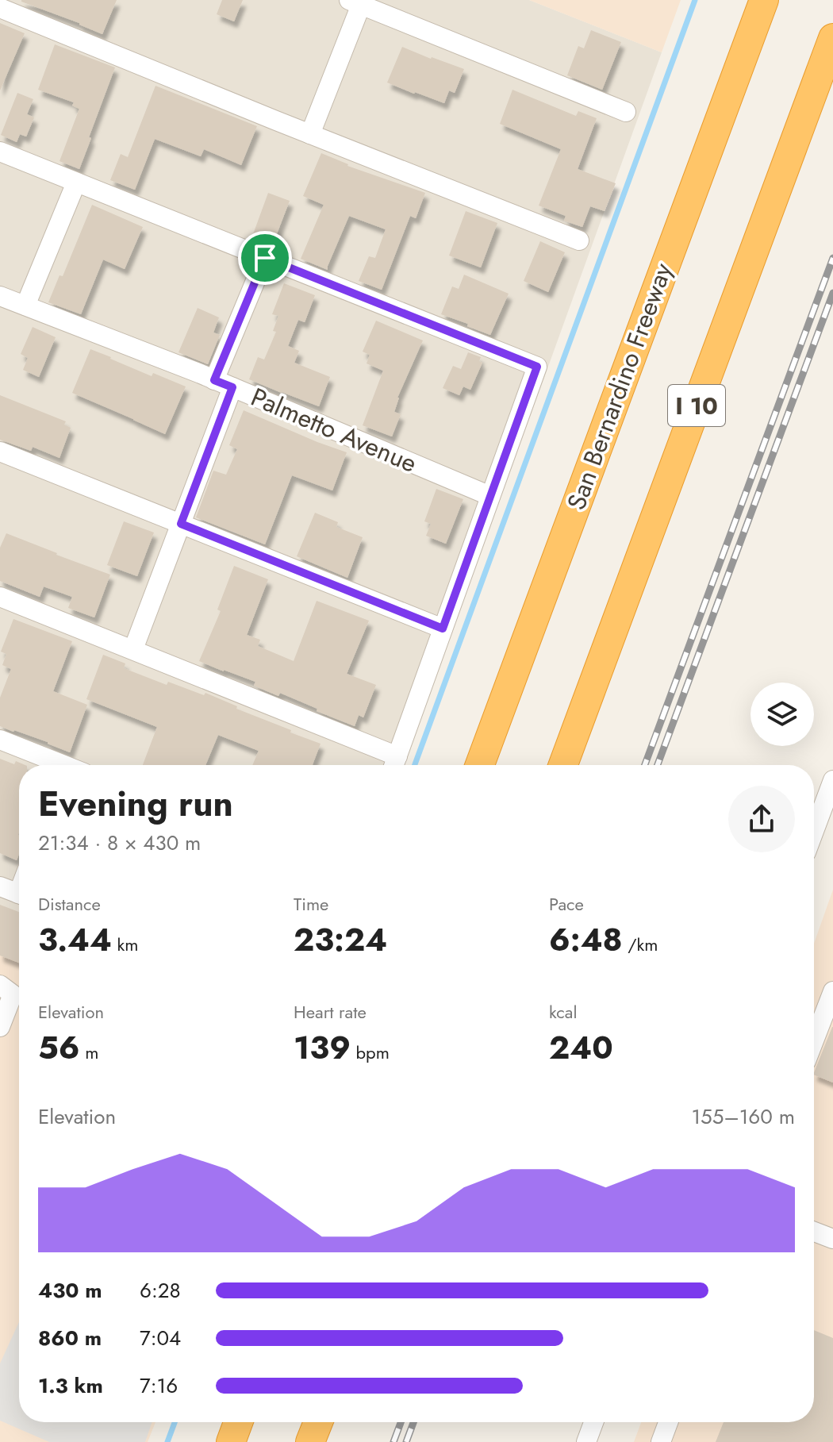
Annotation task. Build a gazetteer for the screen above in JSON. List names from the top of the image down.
{
  "streets": {
    "highway": ["San Bernardino Freeway", "I 10"],
    "lane": ["Palmetto Avenue"]
  },
  "page": {
    "heading": ["Evening run", "21:34 · 8 × 430 m"],
    "stats": [
      ["Distance", "3.44 km"],
      ["Time", "23:24"],
      ["Pace", "6:48 /km"],
      ["Elevation", "56 m"],
      ["Heart rate", "139 bpm"],
      ["kcal", "240"]
    ],
    "chart": ["Elevation", "155–160 m"],
    "list": [
      {
        "name": "430 m",
        "note": "6:28"
      },
      {
        "name": "860 m",
        "note": "7:04"
      },
      {
        "name": "1.3 km",
        "note": "7:16"
      }
    ]
  }
}
